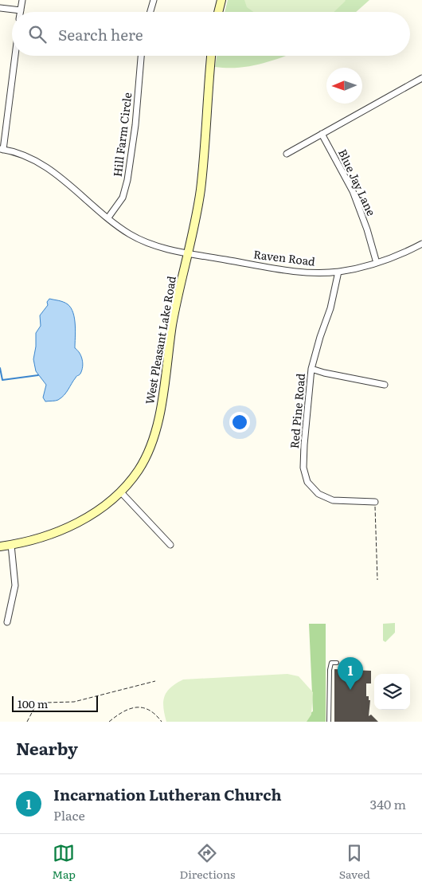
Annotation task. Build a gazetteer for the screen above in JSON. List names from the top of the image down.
{
  "streets": {
    "street": [
      "Hill Farm Circle",
      "Blue Jay Lane",
      "Raven Road",
      "West Pleasant Lake Road",
      "Red Pine Road"
    ]
  },
  "crossings": [
    ["Blue Jay Lane", "Raven Road"],
    ["Raven Road", "West Pleasant Lake Road"],
    ["Raven Road", "Red Pine Road"]
  ],
  "scale_bar": "100 m",
  "north": "left",
  "page": {
    "search": "Search here",
    "pins": "1",
    "scale": "100 m",
    "heading": "Nearby",
    "list": [
      {
        "mark": "1",
        "name": "Incarnation Lutheran Church",
        "note": "Place",
        "value": "340 m"
      }
    ],
    "nav": ["Map", "Directions", "Saved"]
  }
}
